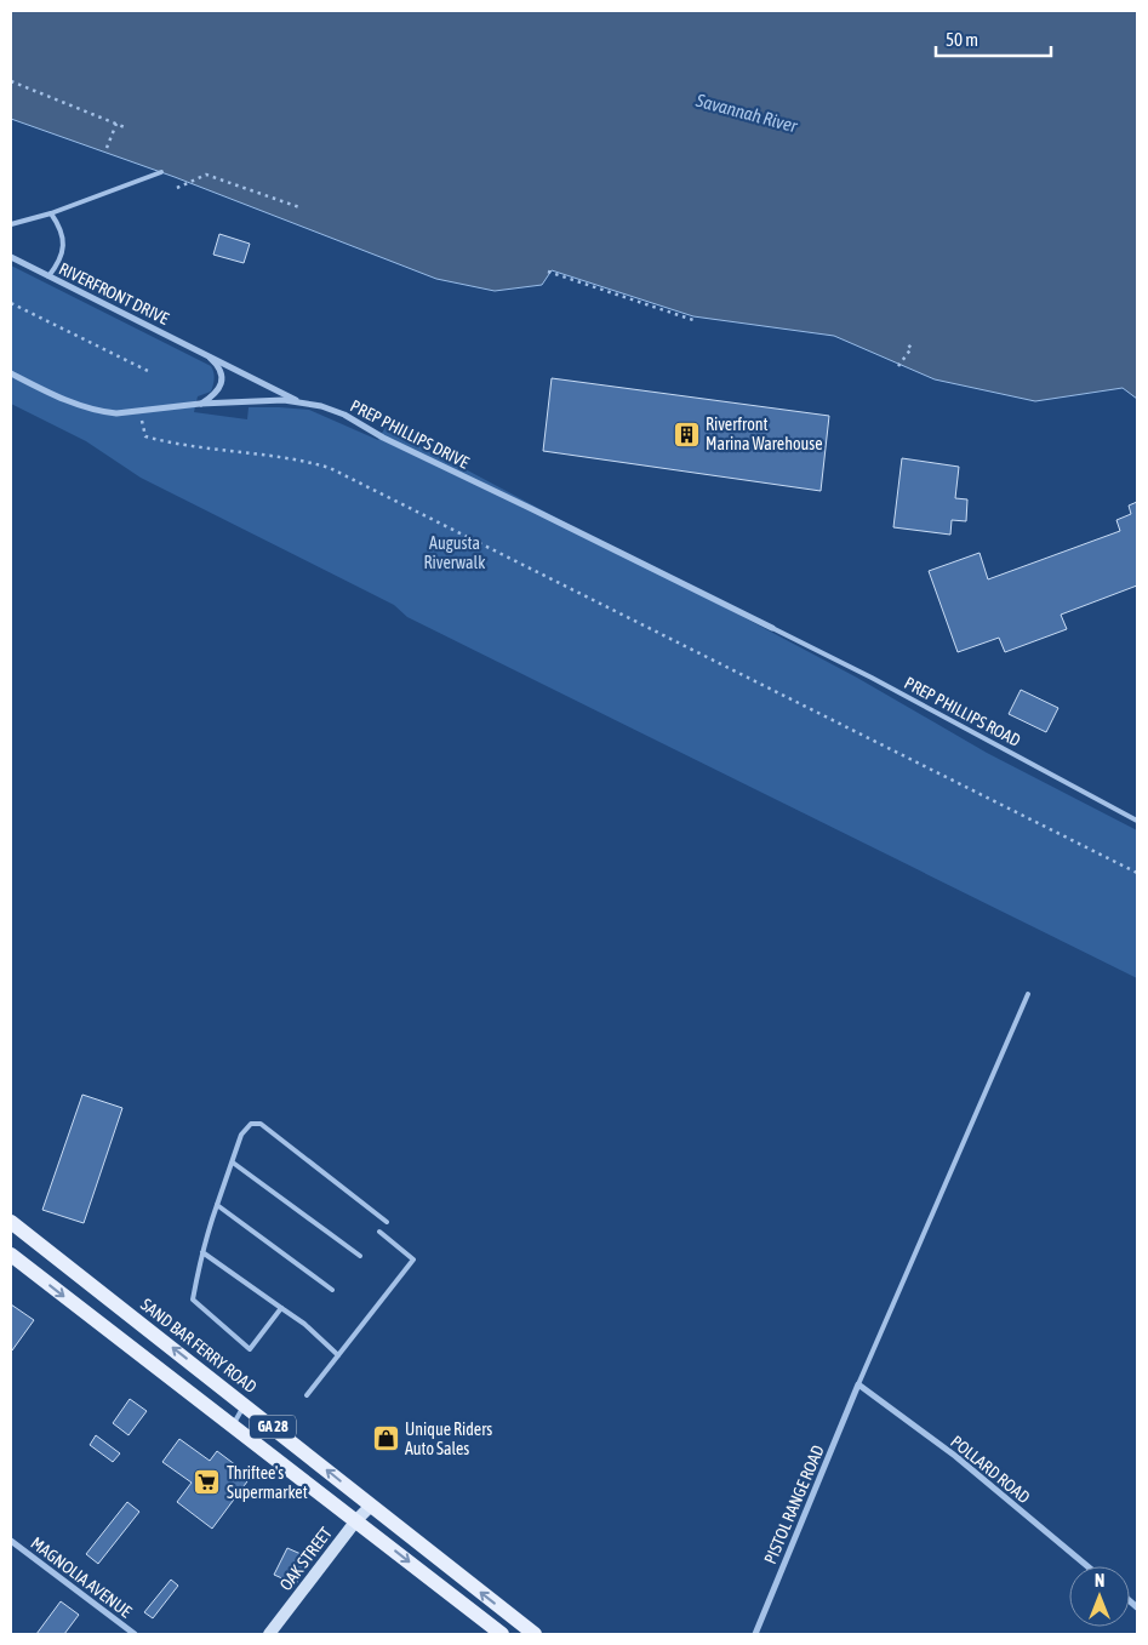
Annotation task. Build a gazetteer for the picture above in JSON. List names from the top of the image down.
{
  "streets": {
    "main road": ["SAND BAR FERRY ROAD", "GA 28"],
    "street": [
      "RIVERFRONT DRIVE",
      "PREP PHILLIPS DRIVE",
      "POLLARD ROAD",
      "PISTOL RANGE ROAD",
      "OAK STREET",
      "MAGNOLIA AVENUE"
    ],
    "lane": ["PREP PHILLIPS ROAD"]
  },
  "crossings": [
    ["RIVERFRONT DRIVE", "PREP PHILLIPS DRIVE"],
    ["PREP PHILLIPS DRIVE", "PREP PHILLIPS ROAD"],
    ["SAND BAR FERRY ROAD", "OAK STREET"],
    ["GA 28", "OAK STREET"],
    ["POLLARD ROAD", "PISTOL RANGE ROAD"]
  ],
  "water": ["Savannah River"],
  "parks": ["Augusta Riverwalk"],
  "places": {
    "building": ["Riverfront Marina Warehouse"],
    "shop": ["Unique Riders Auto Sales"],
    "supermarket": ["Thriftee's Supermarket"]
  },
  "scale_bar": "50 m",
  "north": "top"
}
